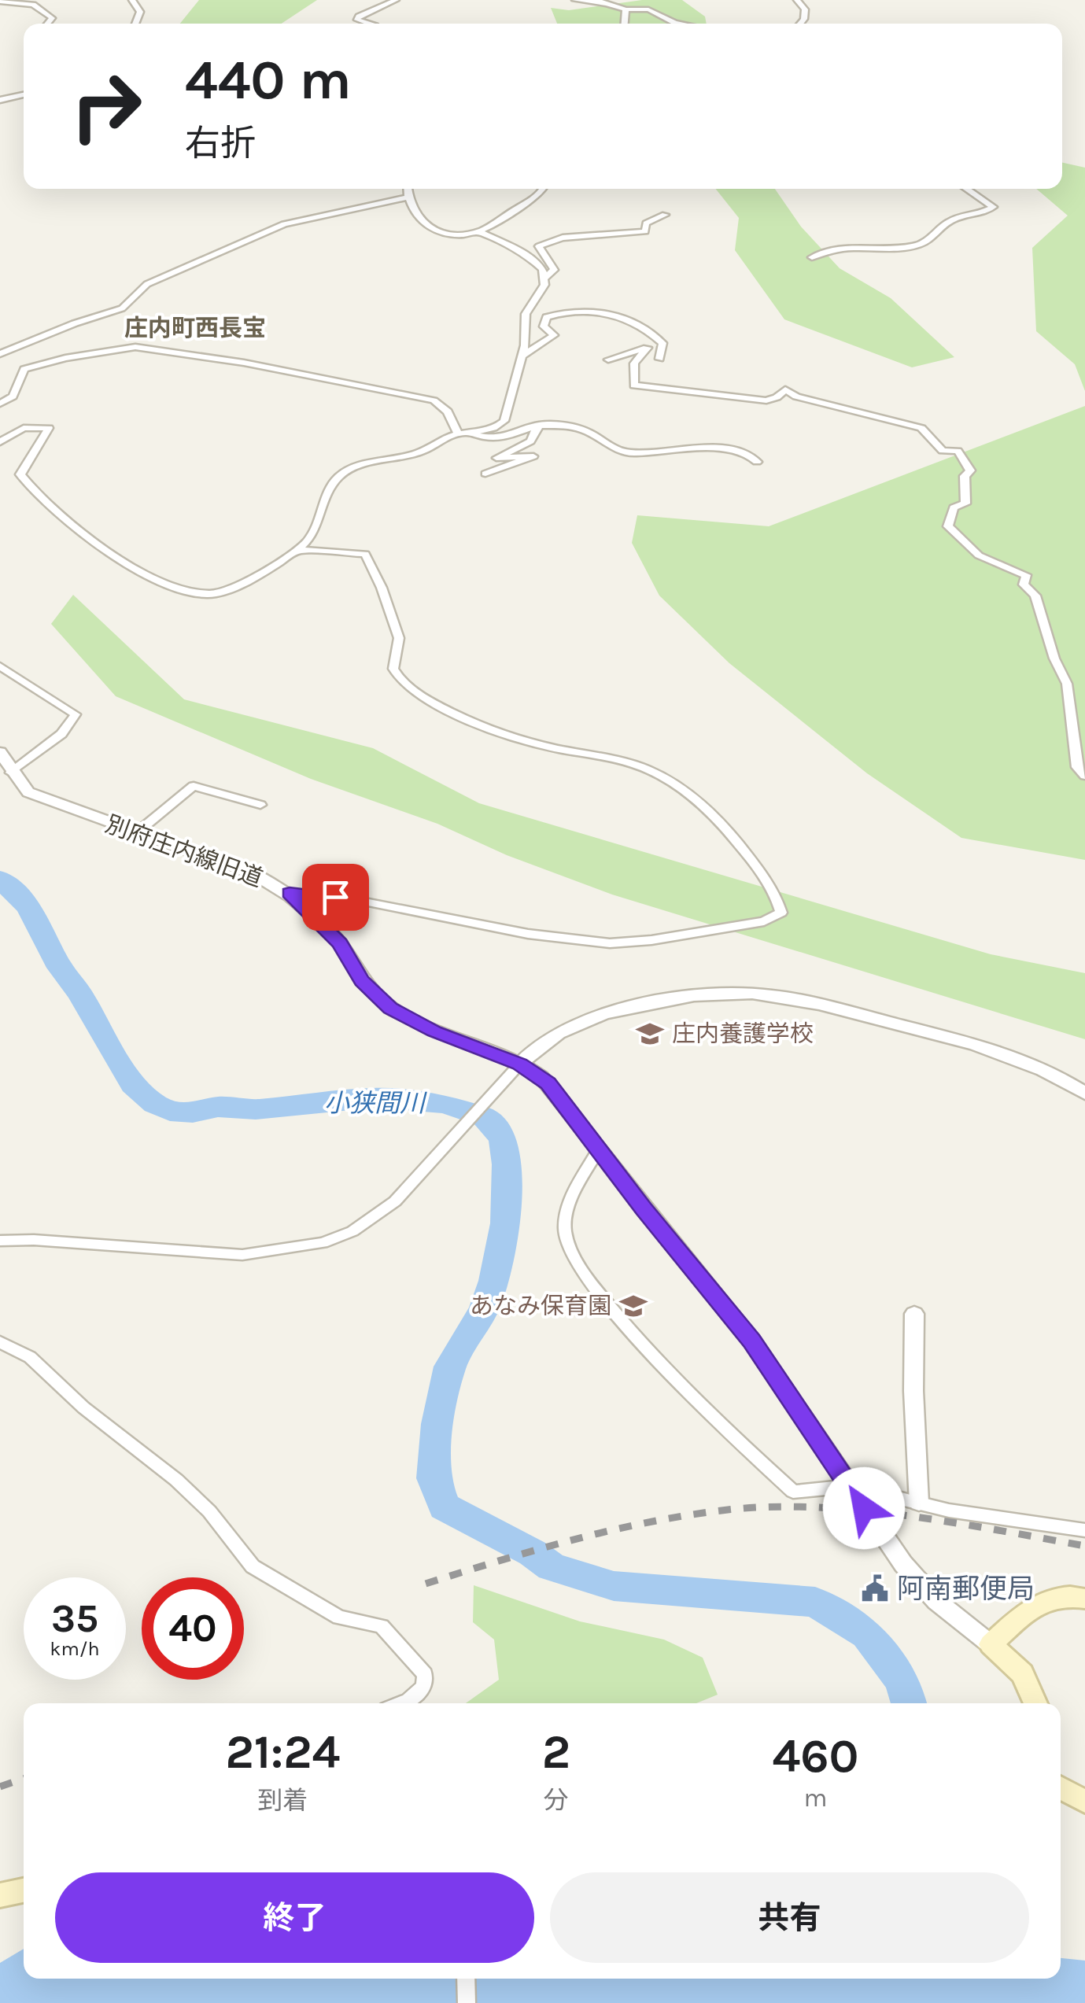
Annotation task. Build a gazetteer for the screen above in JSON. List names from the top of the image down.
{
  "streets": {
    "street": ["別府庄内線旧道"]
  },
  "districts": ["庄内町西長宝"],
  "water": ["小狭間川"],
  "places": {
    "school or university": ["庄内養護学校", "あなみ保育園"],
    "public building": ["阿南郵便局"]
  },
  "page": {
    "turn": ["440 m", "右折"],
    "speed": "35 km/h",
    "limit": "40",
    "eta": [
      "21:24",
      "到着",
      "2",
      "分",
      "460",
      "m"
    ],
    "buttons": ["終了", "共有"]
  }
}
